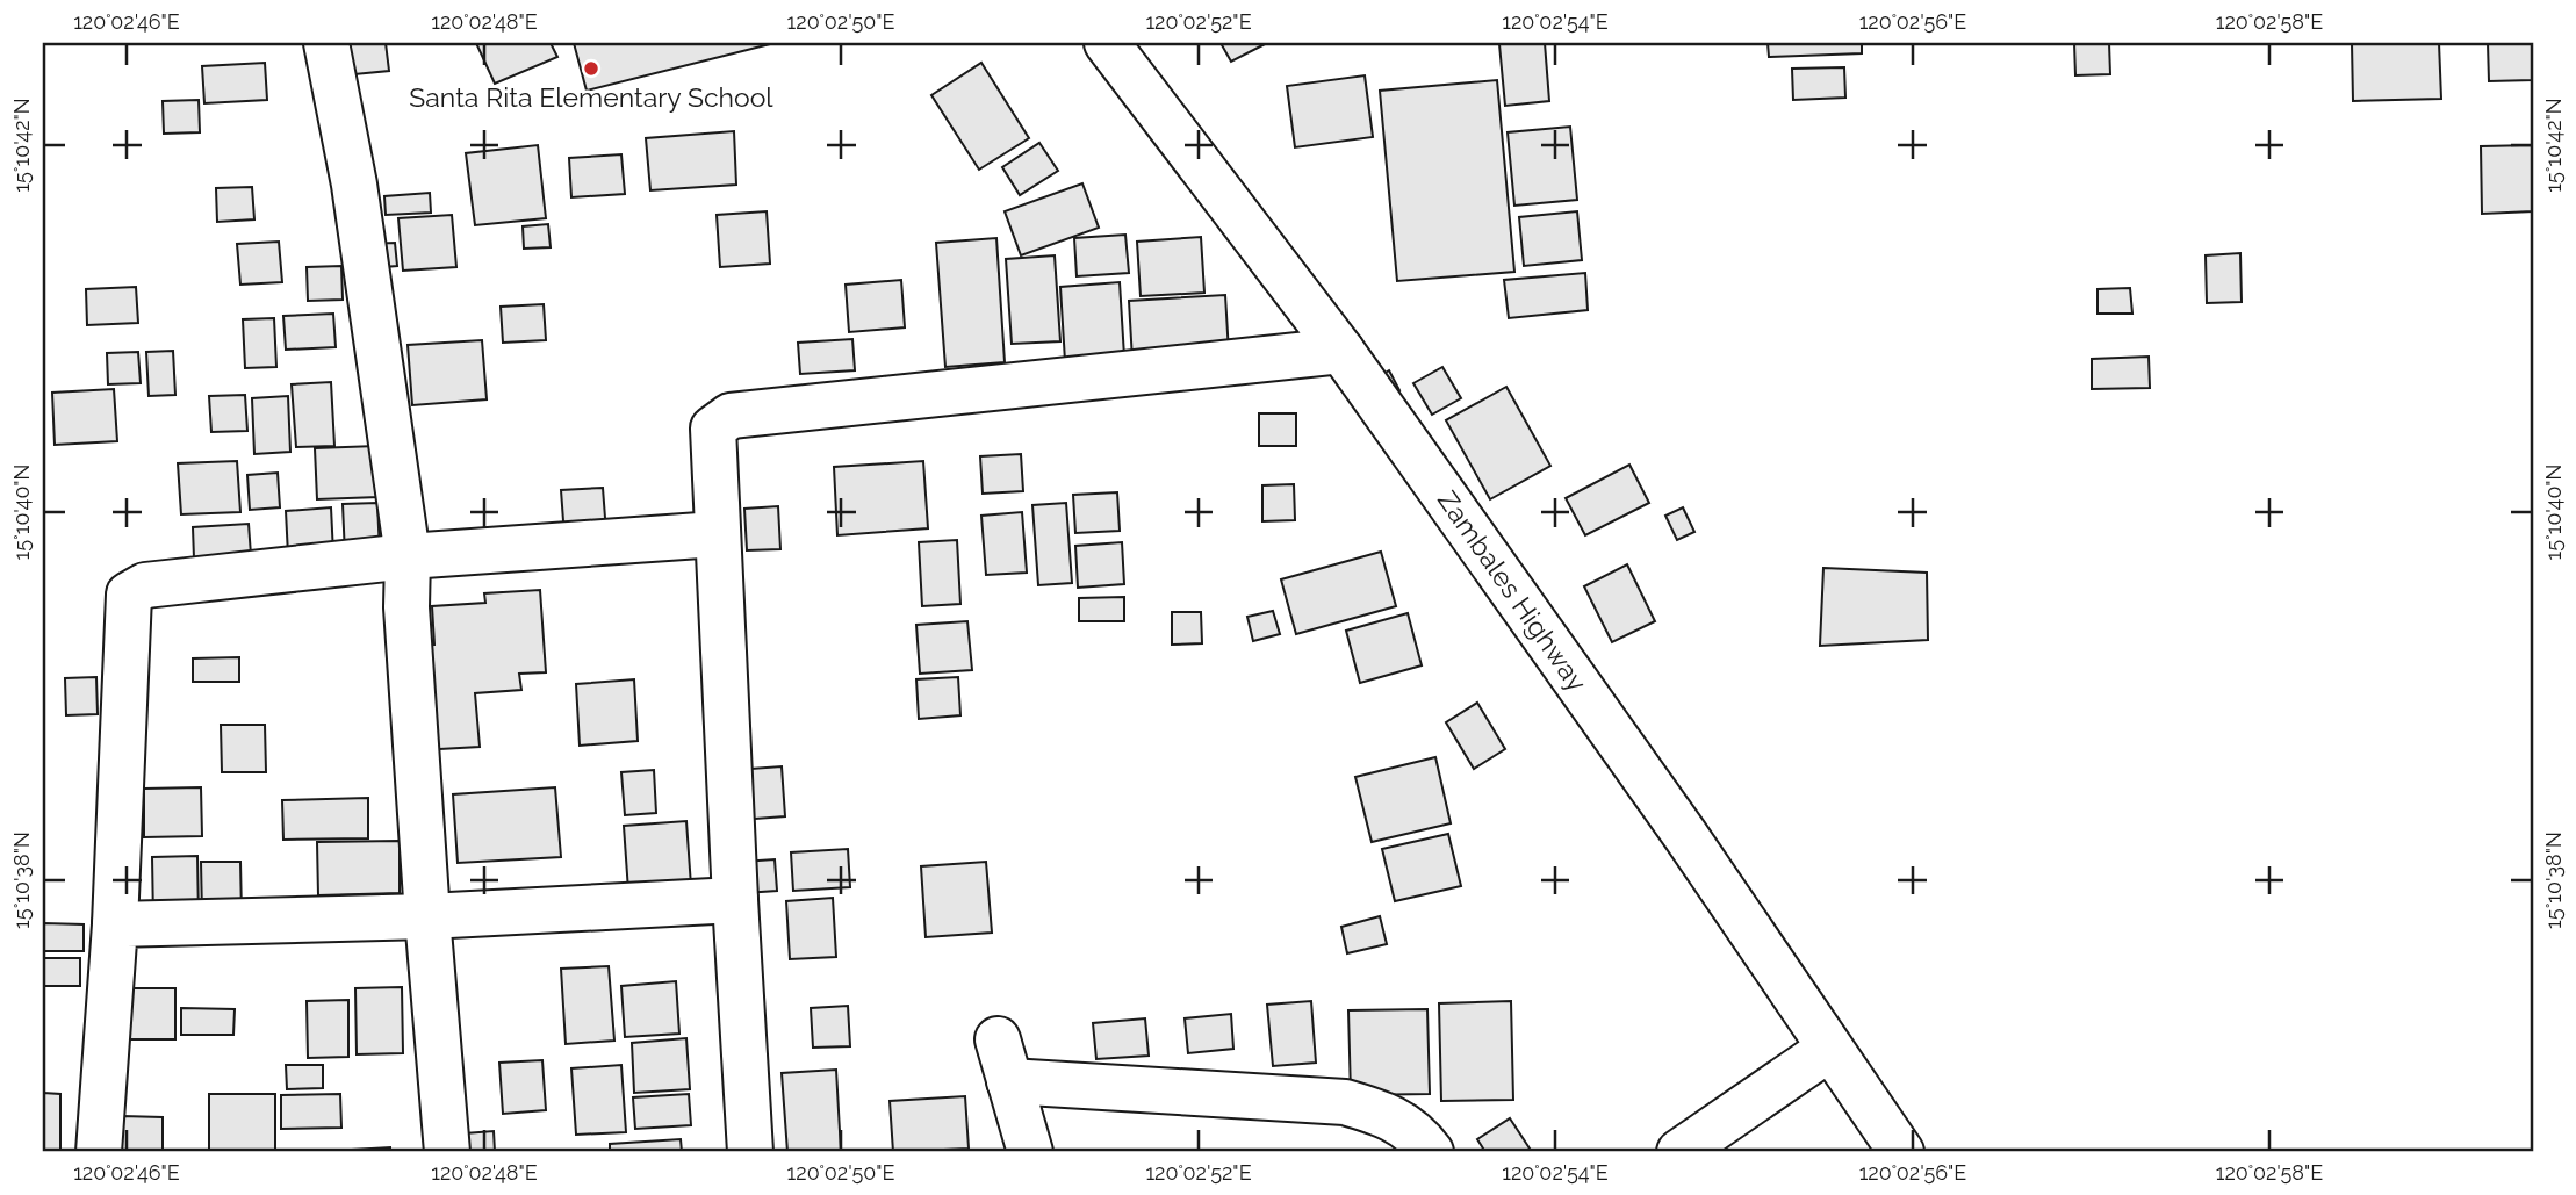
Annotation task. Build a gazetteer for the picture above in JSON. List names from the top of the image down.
{
  "streets": {
    "street": ["Zambales Highway"]
  },
  "places": ["Santa Rita Elementary School"],
  "coordinates": [
    "120°02'46\"E",
    "120°02'48\"E",
    "120°02'50\"E",
    "120°02'52\"E",
    "120°02'54\"E",
    "120°02'56\"E",
    "120°02'58\"E",
    "15°10'42\"N",
    "15°10'40\"N",
    "15°10'38\"N"
  ]
}
